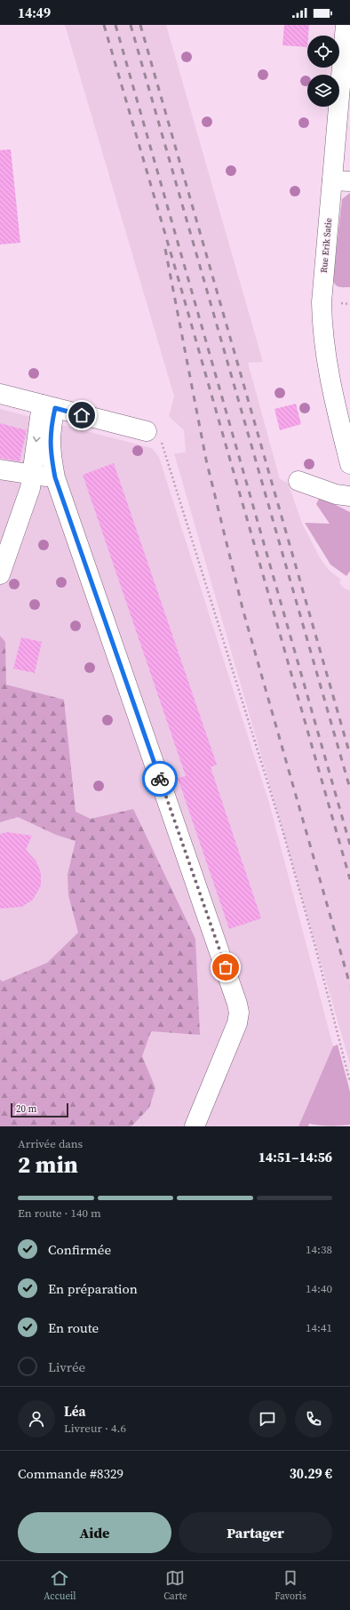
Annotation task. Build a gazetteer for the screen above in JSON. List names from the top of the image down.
{
  "streets": {
    "street": ["Rue Erik Satie"]
  },
  "scale_bar": "20 m",
  "page": {
    "status": "14:49",
    "scale": "20 m",
    "heading": ["2 min", "Arrivée dans", "14:51–14:56"],
    "panel": [
      "Léa",
      "Livreur · 4.6",
      "Commande #8329",
      "30.29 €"
    ],
    "bar": "En route · 140 m",
    "list": [
      ["Confirmée", "14:38"],
      ["En préparation", "14:40"],
      ["En route", "14:41"],
      "Livrée"
    ],
    "buttons": ["Aide", "Partager"],
    "tabs": ["Accueil", "Carte", "Favoris"]
  }
}
